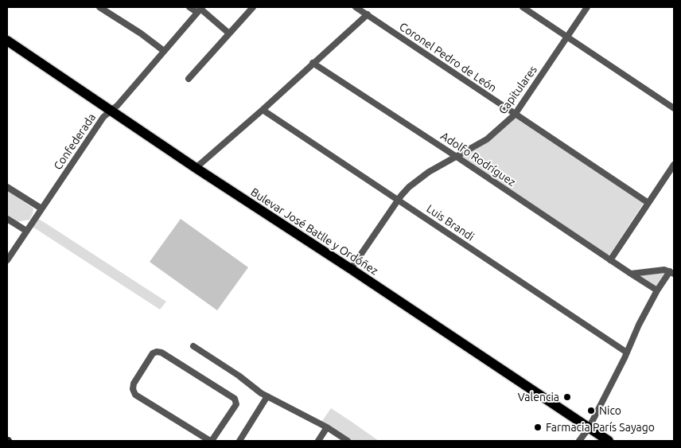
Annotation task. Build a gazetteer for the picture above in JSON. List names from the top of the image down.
{
  "streets": {
    "main road": ["Bulevar José Batlle y Ordóñez"],
    "street": [
      "Coronel Pedro de León",
      "Capitulares",
      "Confederada",
      "Adolfo Rodríguez",
      "Luis Brandi"
    ]
  },
  "crossings": [
    ["Coronel Pedro de León", "Capitulares"],
    ["Capitulares", "Adolfo Rodríguez"],
    ["Capitulares", "Luis Brandi"],
    ["Capitulares", "Bulevar José Batlle y Ordóñez"],
    ["Confederada", "Bulevar José Batlle y Ordóñez"]
  ],
  "places": ["Valencia", "Nico", "Farmacia París Sayago"]
}
